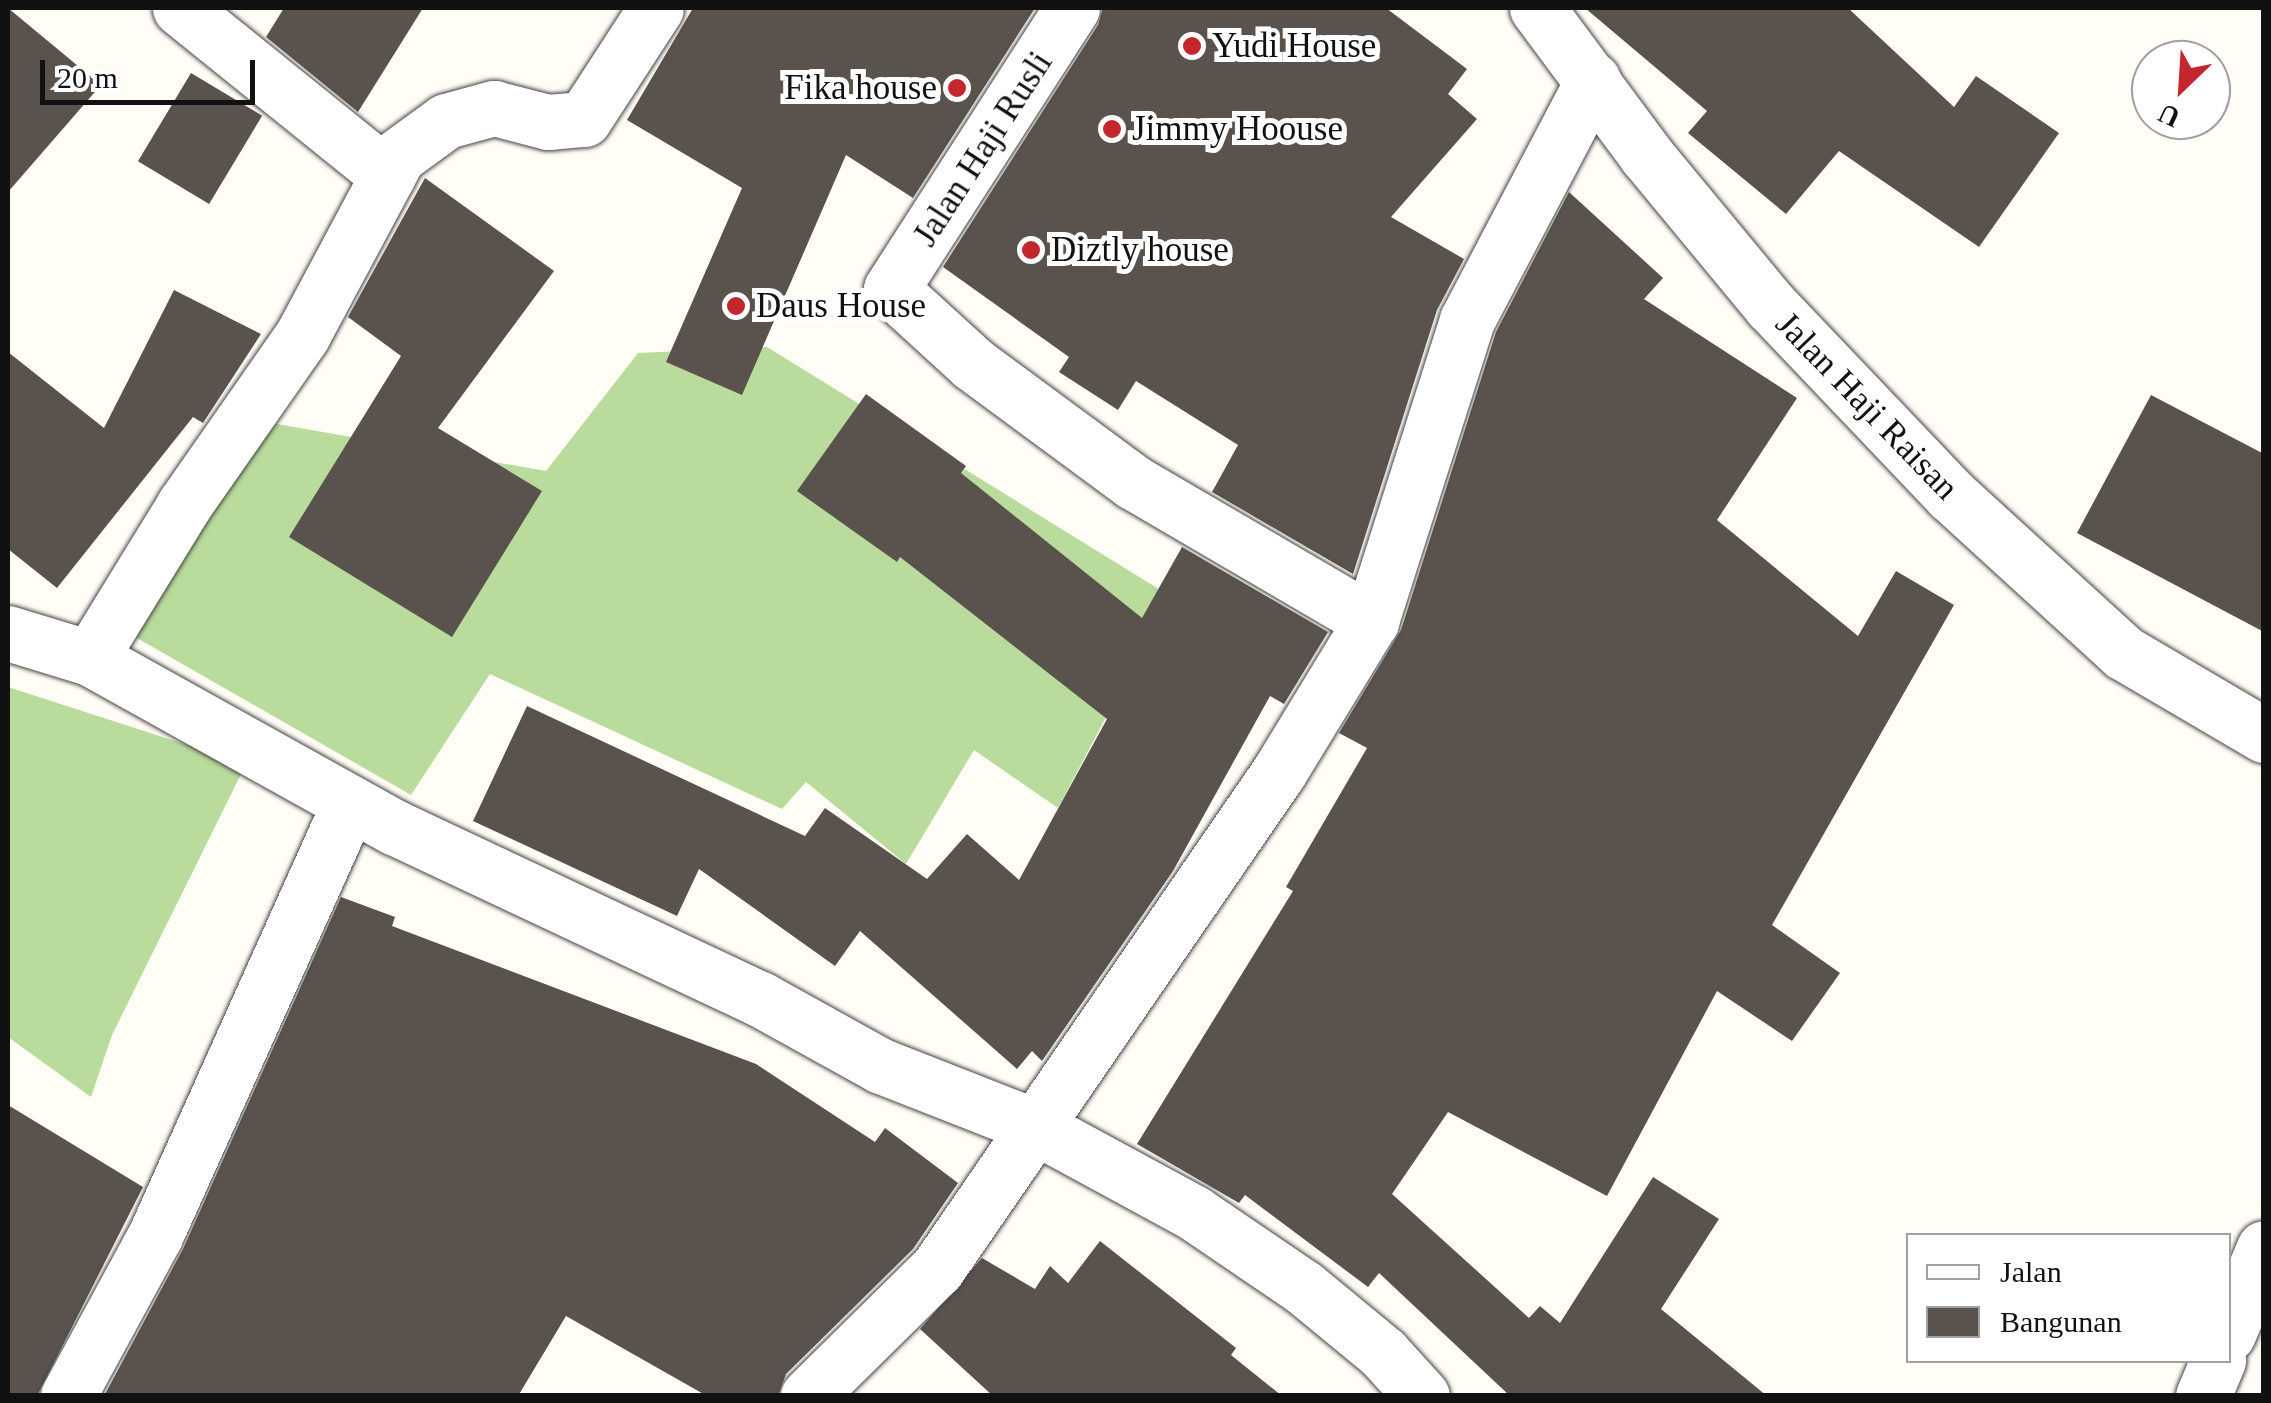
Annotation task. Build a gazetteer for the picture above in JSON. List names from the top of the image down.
{
  "streets": {
    "street": ["Jalan Haji Rusli", "Jalan Haji Raisan"]
  },
  "places": [
    "Yudi House",
    "Fika house",
    "Jimmy Hoouse",
    "Diztly house",
    "Daus House"
  ],
  "legend": ["Jalan", "Bangunan"],
  "scale_bar": "20 m",
  "north": "bottom left"
}
